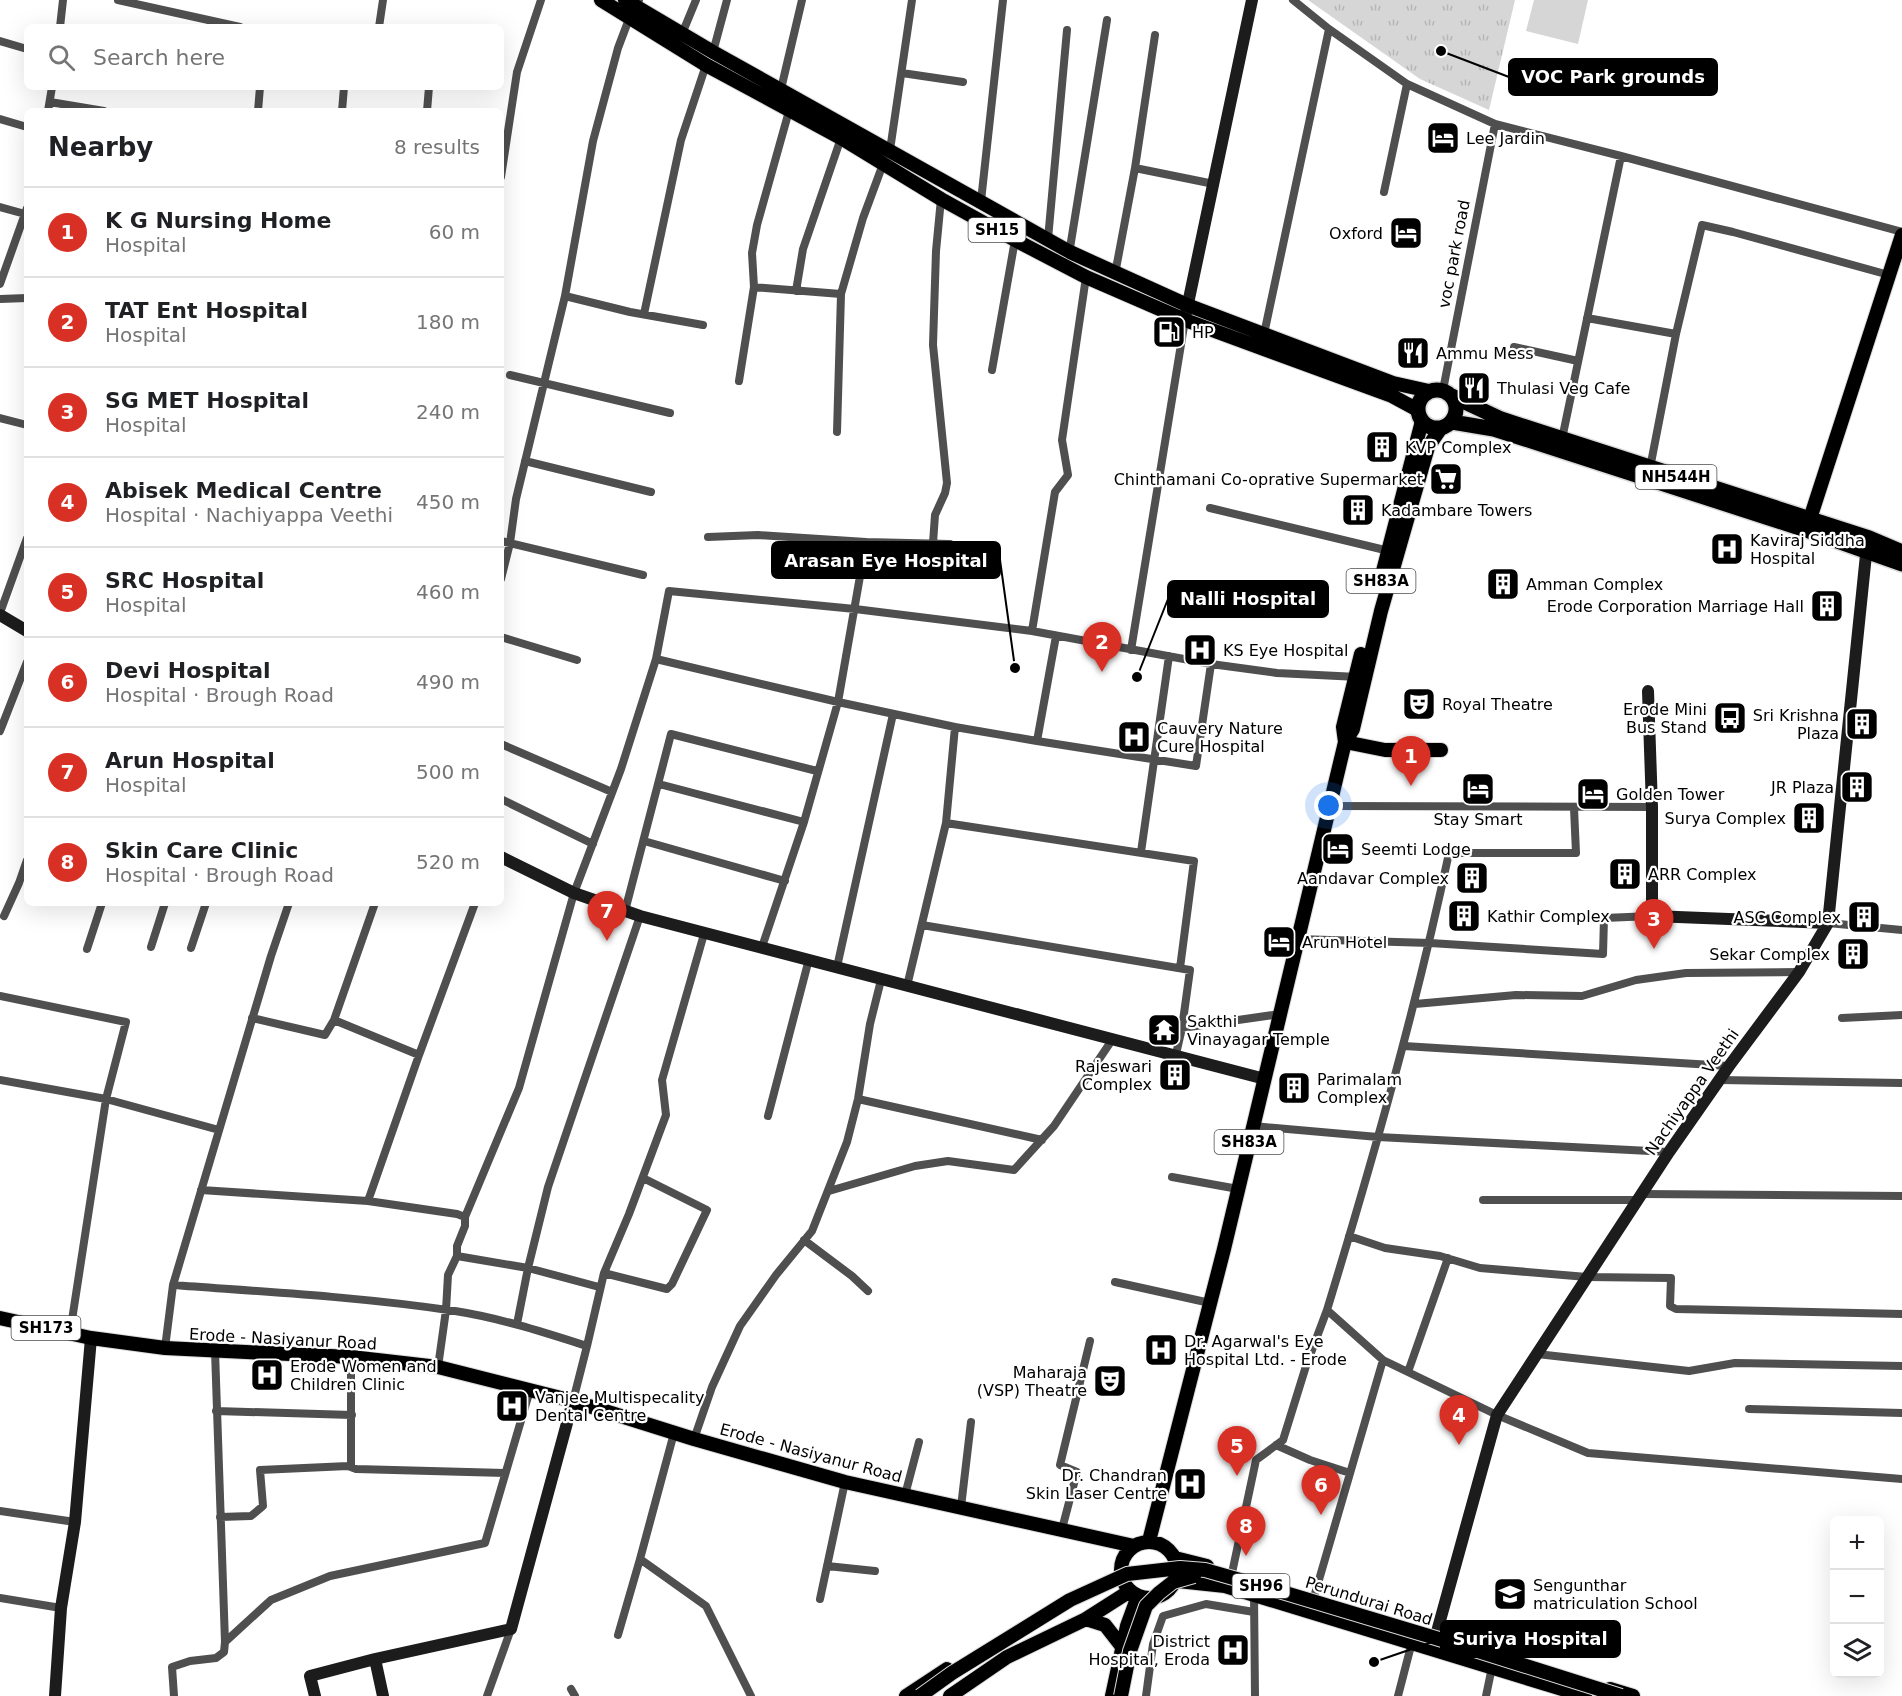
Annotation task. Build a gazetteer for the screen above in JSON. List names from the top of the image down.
{
  "streets": {
    "highway": ["NH544H"],
    "main road": [
      "SH15",
      "SH83A",
      "SH173",
      "Erode - Nasiyanur Road",
      "SH96",
      "Perundurai Road"
    ],
    "street": ["voc park road", "Nachiyappa Veethi"]
  },
  "crossings": [
    ["SH15", "voc park road"],
    ["SH15", "NH544H"],
    ["SH15", "SH83A"],
    ["voc park road", "NH544H"],
    ["voc park road", "SH83A"],
    ["NH544H", "SH83A"],
    ["NH544H", "Nachiyappa Veethi"],
    ["SH83A", "Erode - Nasiyanur Road"],
    ["SH83A", "SH96"],
    ["Nachiyappa Veethi", "SH96"],
    ["SH173", "Erode - Nasiyanur Road"],
    ["Erode - Nasiyanur Road", "SH96"]
  ],
  "places": {
    "other": [
      "VOC Park grounds",
      "Arasan Eye Hospital",
      "Nalli Hospital",
      "Suriya Hospital"
    ],
    "hotel": [
      "Lee Jardin",
      "Oxford",
      "Stay Smart",
      "Golden Tower",
      "Seemti Lodge",
      "Arun Hotel"
    ],
    "fuel station": ["HP"],
    "restaurant": ["Ammu Mess", "Thulasi Veg Cafe"],
    "building": [
      "KVP Complex",
      "Kadambare Towers",
      "Amman Complex",
      "Erode Corporation Marriage Hall",
      "Sri Krishna Plaza",
      "JR Plaza",
      "Surya Complex",
      "ARR Complex",
      "Aandavar Complex",
      "Kathir Complex",
      "ASC Complex",
      "Sekar Complex",
      "Rajeswari Complex",
      "Parimalam Complex"
    ],
    "supermarket": ["Chinthamani Co-oprative Supermarket"],
    "hospital": [
      "Kaviraj Siddha Hospital",
      "KS Eye Hospital",
      "Cauvery Nature Cure Hospital",
      "Dr. Agarwal's Eye Hospital Ltd. - Erode",
      "Erode Women and Children Clinic",
      "Vanjee Multispecality Dental Centre",
      "Dr. Chandran Skin Laser Centre",
      "District Hospital, Eroda"
    ],
    "theatre": ["Royal Theatre", "Maharaja (VSP) Theatre"],
    "bus stop": ["Erode Mini Bus Stand"],
    "temple": ["Sakthi Vinayagar Temple"],
    "school or university": ["Sengunthar matriculation School"]
  },
  "page": {
    "search": "Search here",
    "heading": ["Nearby", "8 results"],
    "list": [
      {
        "mark": "1",
        "name": "K G Nursing Home",
        "note": "Hospital",
        "value": "60 m"
      },
      {
        "mark": "2",
        "name": "TAT Ent Hospital",
        "note": "Hospital",
        "value": "180 m"
      },
      {
        "mark": "3",
        "name": "SG MET Hospital",
        "note": "Hospital",
        "value": "240 m"
      },
      {
        "mark": "4",
        "name": "Abisek Medical Centre",
        "note": "Hospital · Nachiyappa Veethi",
        "value": "450 m"
      },
      {
        "mark": "5",
        "name": "SRC Hospital",
        "note": "Hospital",
        "value": "460 m"
      },
      {
        "mark": "6",
        "name": "Devi Hospital",
        "note": "Hospital · Brough Road",
        "value": "490 m"
      },
      {
        "mark": "7",
        "name": "Arun Hospital",
        "note": "Hospital",
        "value": "500 m"
      },
      {
        "mark": "8",
        "name": "Skin Care Clinic",
        "note": "Hospital · Brough Road",
        "value": "520 m"
      }
    ],
    "pins": [
      "2",
      "1",
      "7",
      "3",
      "4",
      "5",
      "6",
      "8"
    ],
    "map_buttons": ["+", "−"]
  }
}
